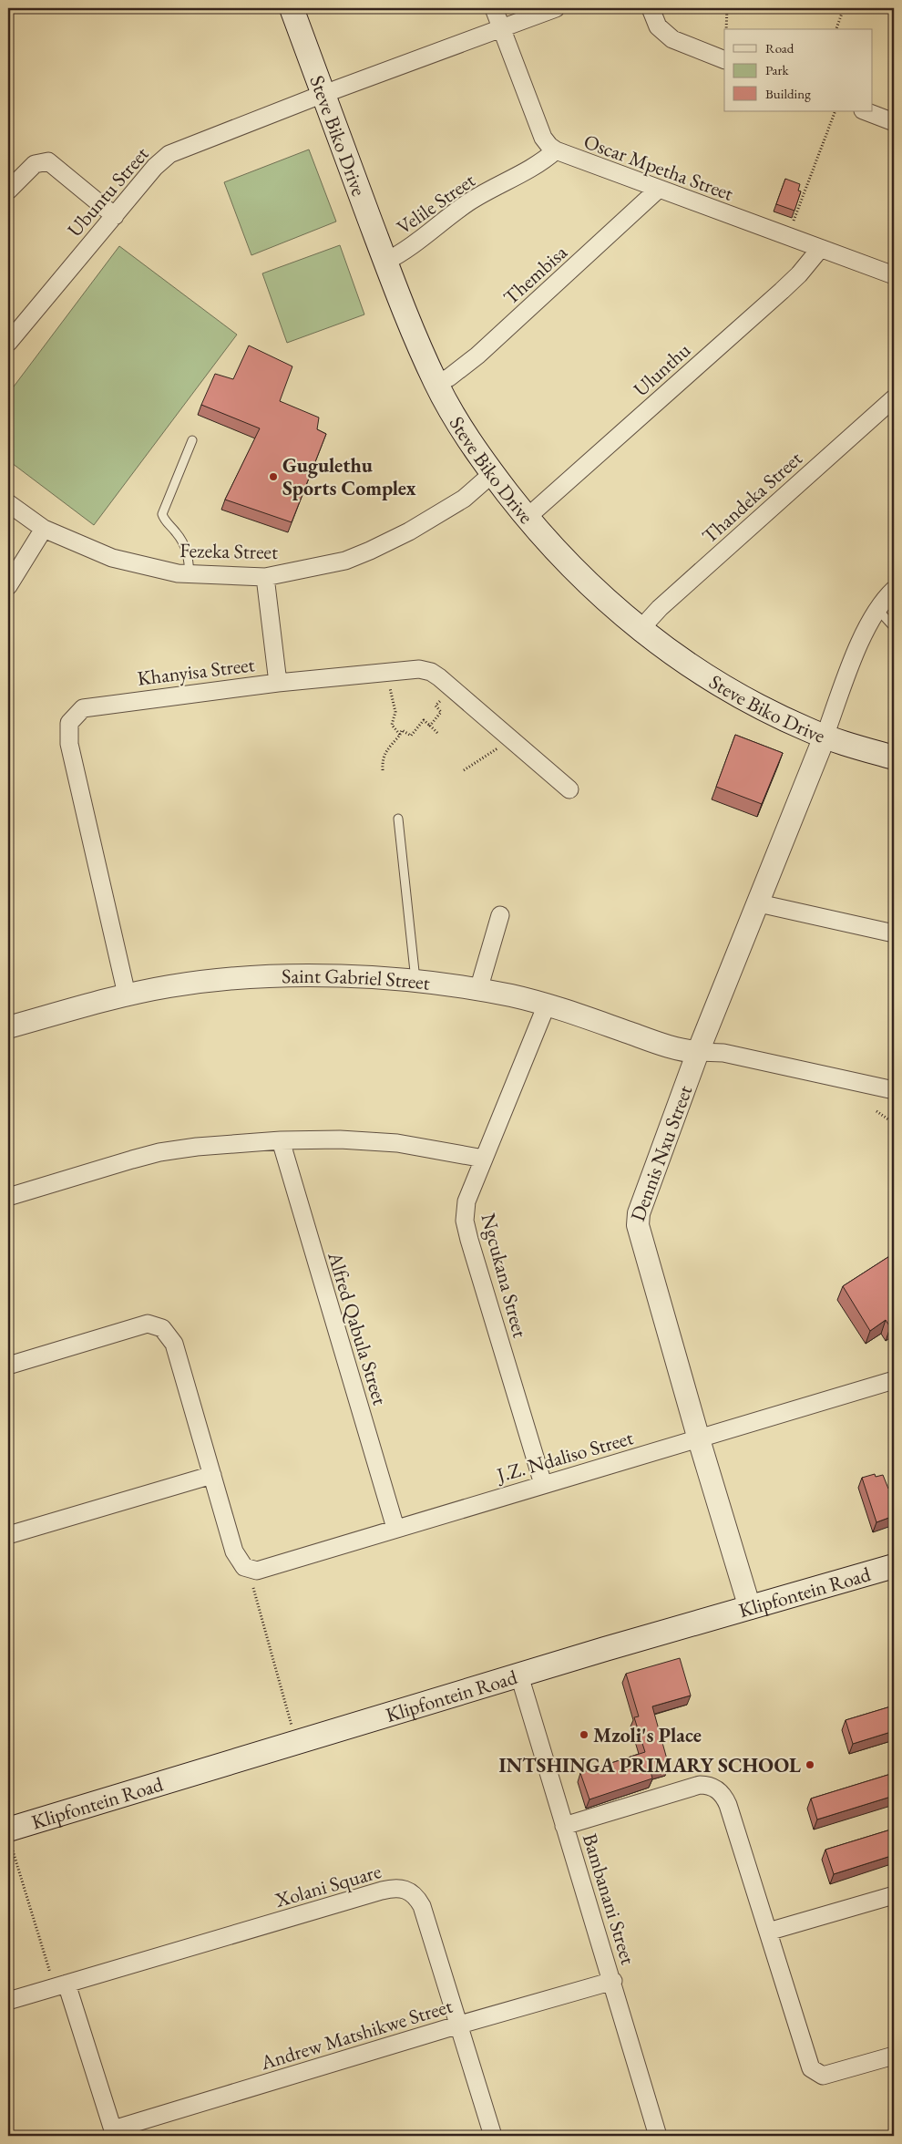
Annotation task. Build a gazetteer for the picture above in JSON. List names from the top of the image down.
{
  "streets": {
    "main road": ["Steve Biko Drive", "Klipfontein Road"],
    "street": [
      "Oscar Mpetha Street",
      "Ubuntu Street",
      "Velile Street",
      "Thembisa",
      "Ulunthu",
      "Thandeka Street",
      "Fezeka Street",
      "Khanyisa Street",
      "Saint Gabriel Street",
      "Dennis Nxu Street",
      "Ngcukana Street",
      "Alfred Qabula Street",
      "J.Z. Ndaliso Street",
      "Xolani Square",
      "Bambanani Street",
      "Andrew Matshikwe Street"
    ]
  },
  "crossings": [
    ["Steve Biko Drive", "Ubuntu Street"],
    ["Steve Biko Drive", "Velile Street"],
    ["Steve Biko Drive", "Thembisa"],
    ["Steve Biko Drive", "Ulunthu"],
    ["Steve Biko Drive", "Thandeka Street"],
    ["Steve Biko Drive", "Fezeka Street"],
    ["Steve Biko Drive", "Dennis Nxu Street"],
    ["Oscar Mpetha Street", "Ubuntu Street"],
    ["Oscar Mpetha Street", "Velile Street"],
    ["Oscar Mpetha Street", "Thembisa"],
    ["Oscar Mpetha Street", "Ulunthu"],
    ["Khanyisa Street", "Saint Gabriel Street"],
    ["Saint Gabriel Street", "Dennis Nxu Street"],
    ["Saint Gabriel Street", "Ngcukana Street"],
    ["Dennis Nxu Street", "J.Z. Ndaliso Street"],
    ["Dennis Nxu Street", "Klipfontein Road"],
    ["Ngcukana Street", "J.Z. Ndaliso Street"],
    ["Alfred Qabula Street", "J.Z. Ndaliso Street"],
    ["Klipfontein Road", "Bambanani Street"],
    ["Xolani Square", "Andrew Matshikwe Street"],
    ["Bambanani Street", "Andrew Matshikwe Street"]
  ],
  "places": ["Gugulethu Sports Complex", "Mzoli's Place", "INTSHINGA PRIMARY SCHOOL"],
  "legend": ["Road", "Park", "Building"]
}
